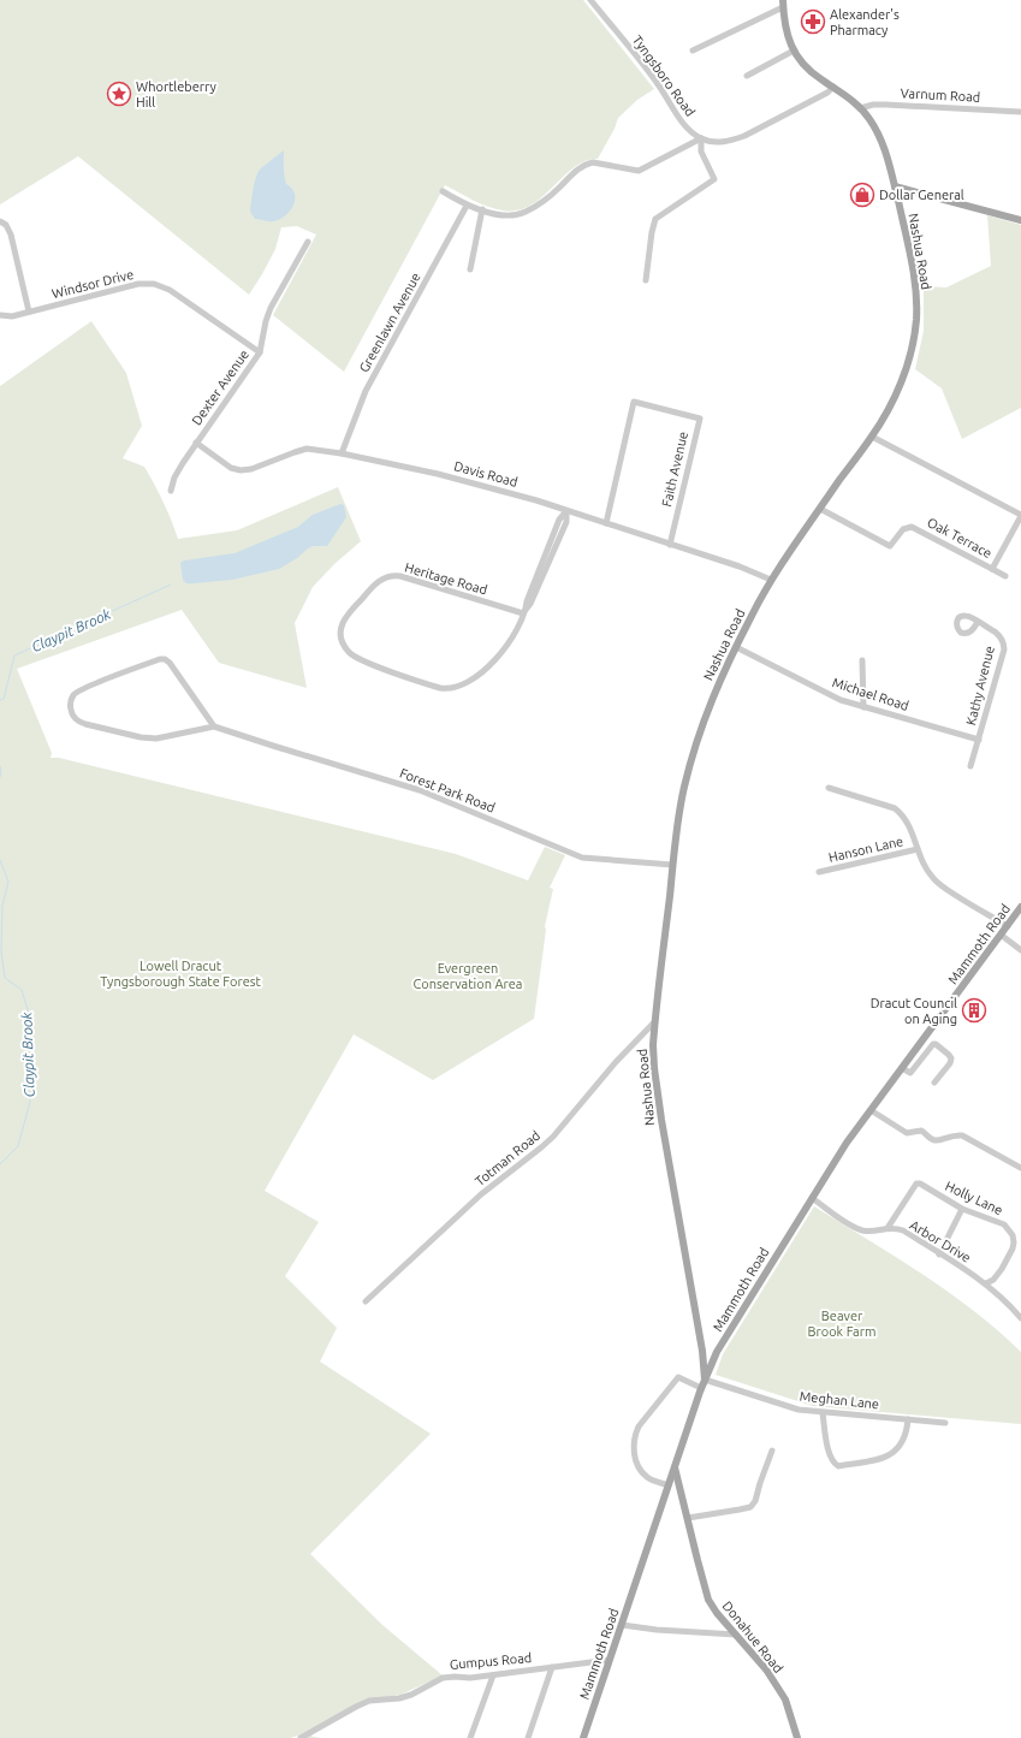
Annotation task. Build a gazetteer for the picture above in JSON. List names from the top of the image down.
{
  "streets": {
    "main road": ["Nashua Road", "Mammoth Road", "Donahue Road"],
    "street": [
      "Tyngsboro Road",
      "Varnum Road",
      "Windsor Drive",
      "Greenlawn Avenue",
      "Dexter Avenue",
      "Faith Avenue",
      "Davis Road",
      "Oak Terrace",
      "Heritage Road",
      "Kathy Avenue",
      "Michael Road",
      "Forest Park Road",
      "Hanson Lane",
      "Totman Road",
      "Holly Lane",
      "Arbor Drive",
      "Meghan Lane",
      "Gumpus Road"
    ]
  },
  "crossings": [
    ["Varnum Road", "Nashua Road"],
    ["Nashua Road", "Davis Road"],
    ["Nashua Road", "Oak Terrace"],
    ["Nashua Road", "Michael Road"],
    ["Nashua Road", "Forest Park Road"],
    ["Nashua Road", "Mammoth Road"],
    ["Nashua Road", "Totman Road"],
    ["Nashua Road", "Meghan Lane"],
    ["Windsor Drive", "Dexter Avenue"],
    ["Greenlawn Avenue", "Davis Road"],
    ["Dexter Avenue", "Davis Road"],
    ["Faith Avenue", "Davis Road"],
    ["Davis Road", "Heritage Road"],
    ["Kathy Avenue", "Michael Road"],
    ["Mammoth Road", "Arbor Drive"],
    ["Mammoth Road", "Meghan Lane"],
    ["Mammoth Road", "Donahue Road"],
    ["Mammoth Road", "Gumpus Road"],
    ["Holly Lane", "Arbor Drive"]
  ],
  "water": ["Claypit Brook"],
  "parks": ["Lowell Dracut Tyngsborough State Forest", "Evergreen Conservation Area", "Beaver Brook Farm"],
  "places": {
    "pharmacy": ["Alexander's Pharmacy"],
    "place": ["Whortleberry Hill"],
    "shop": ["Dollar General"],
    "building": ["Dracut Council on Aging"]
  }
}
